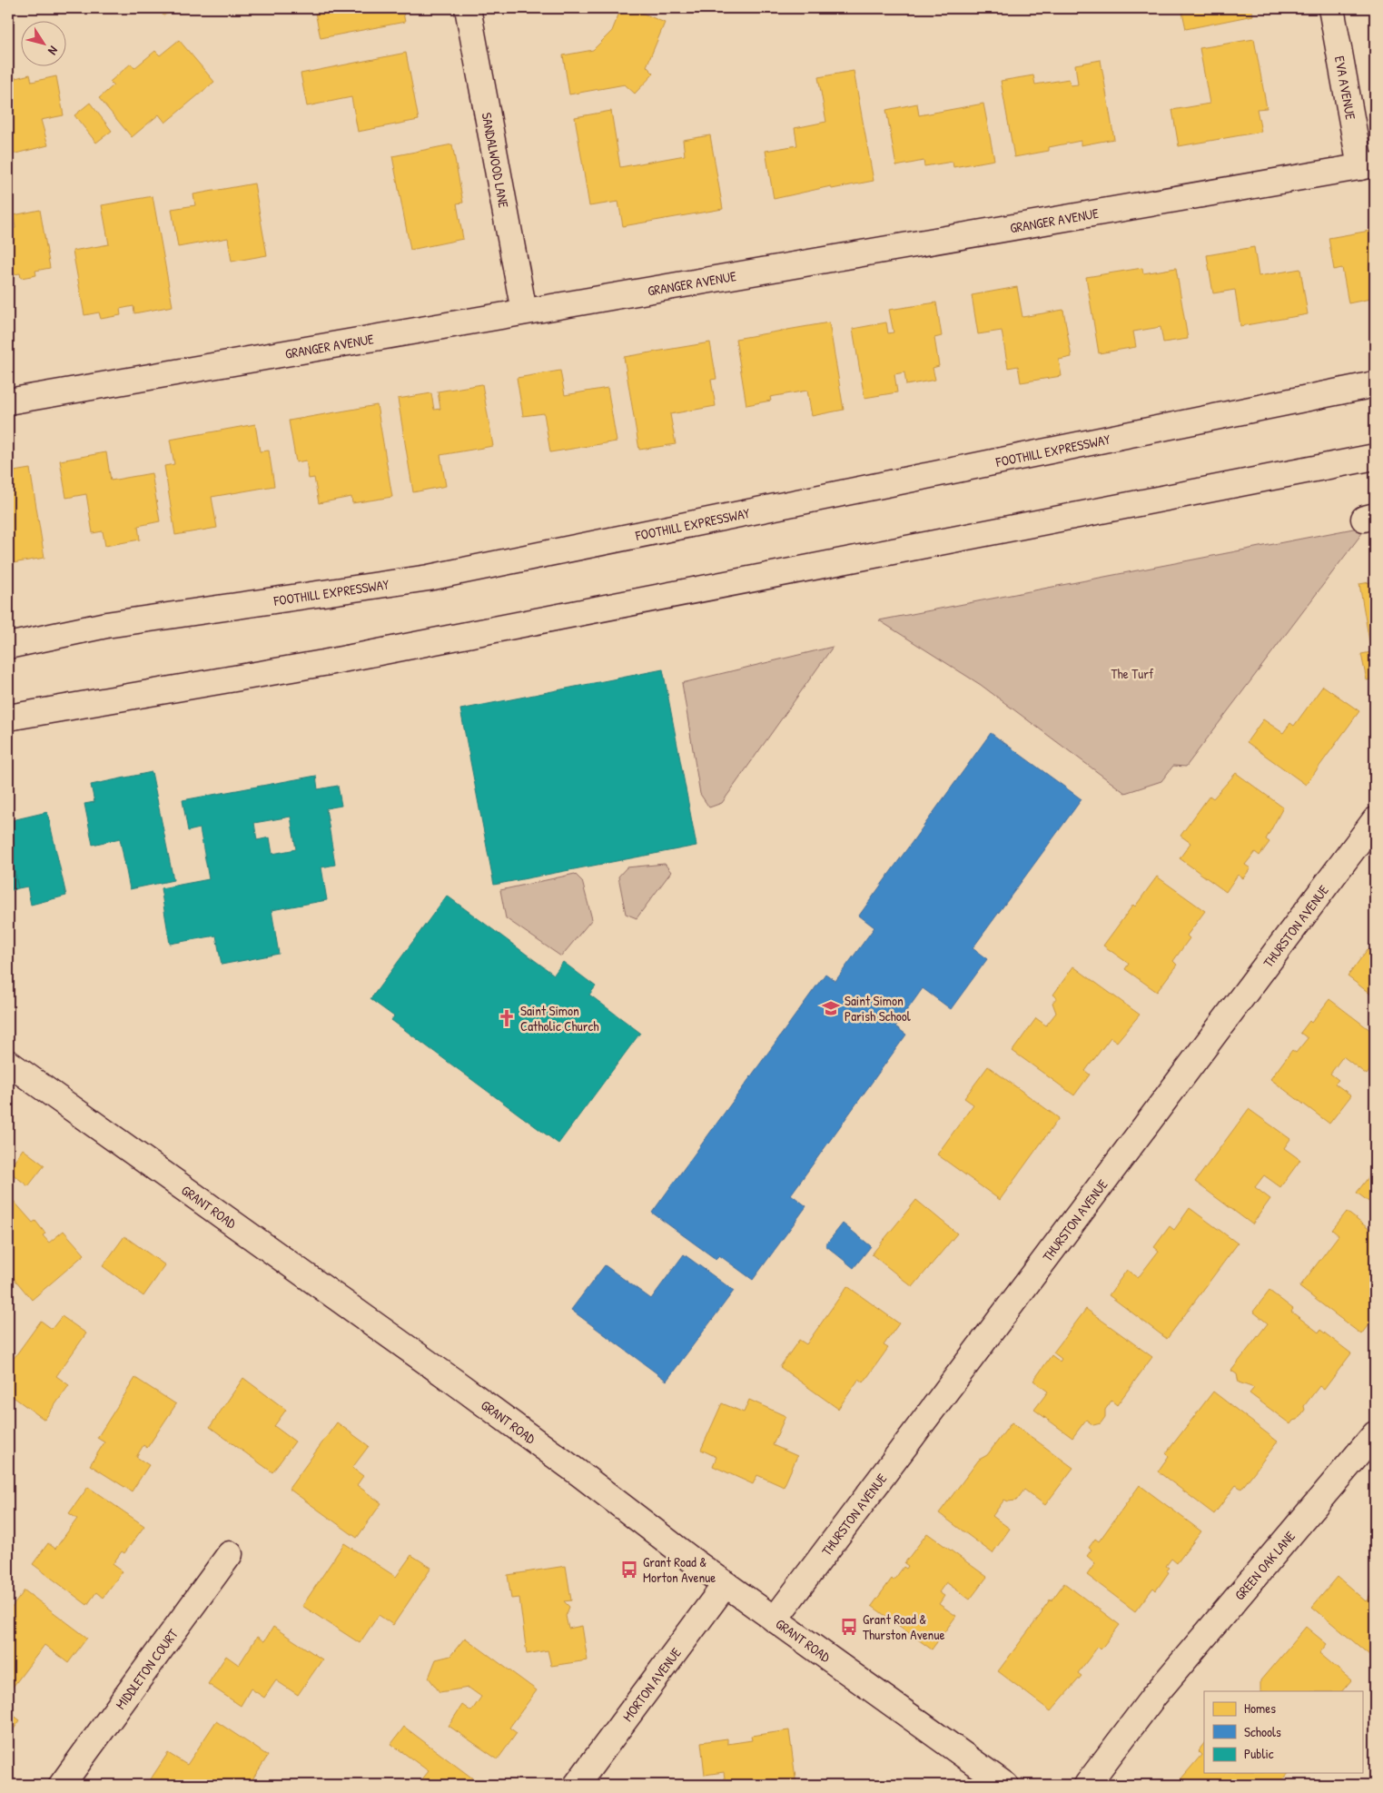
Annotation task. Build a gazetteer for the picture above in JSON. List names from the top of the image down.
{
  "streets": {
    "main road": [
      "EVA AVENUE",
      "SANDALWOOD LANE",
      "GRANGER AVENUE",
      "FOOTHILL EXPRESSWAY",
      "THURSTON AVENUE",
      "GRANT ROAD",
      "GREEN OAK LANE",
      "MIDDLETON COURT",
      "MORTON AVENUE"
    ]
  },
  "crossings": [
    ["EVA AVENUE", "GRANGER AVENUE"],
    ["SANDALWOOD LANE", "GRANGER AVENUE"],
    ["THURSTON AVENUE", "GRANT ROAD"],
    ["GRANT ROAD", "MORTON AVENUE"]
  ],
  "parks": ["The Turf"],
  "places": {
    "school or university": ["Saint Simon Parish School"],
    "church": ["Saint Simon Catholic Church"],
    "bus stop": ["Grant Road & Morton Avenue", "Grant Road & Thurston Avenue"]
  },
  "legend": ["Homes", "Schools", "Public"],
  "north": "bottom right"
}
